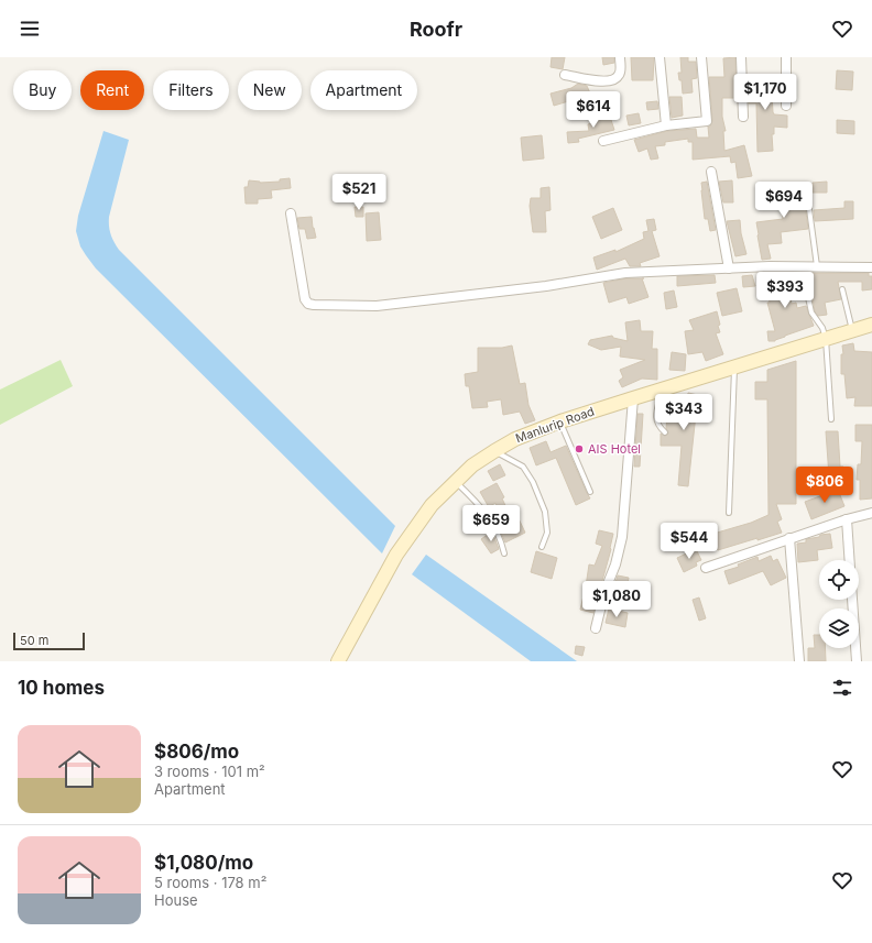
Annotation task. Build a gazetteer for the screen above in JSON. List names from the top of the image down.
{
  "streets": {
    "main road": ["Manlurip Road"]
  },
  "places": ["AIS Hotel"],
  "scale_bar": "50 m",
  "page": {
    "header": "Roofr",
    "chip": [
      "Buy",
      "Rent",
      "Filters",
      "New",
      "Apartment"
    ],
    "price": [
      "$1,170",
      "$614",
      "$521",
      "$694",
      "$393",
      "$343",
      "$806",
      "$659",
      "$544",
      "$1,080"
    ],
    "scale": "50 m",
    "heading": "10 homes",
    "list": [
      {
        "name": "$806/mo",
        "note": "3 rooms · 101 m² · Apartment"
      },
      {
        "name": "$1,080/mo",
        "note": "5 rooms · 178 m² · House"
      }
    ]
  }
}
